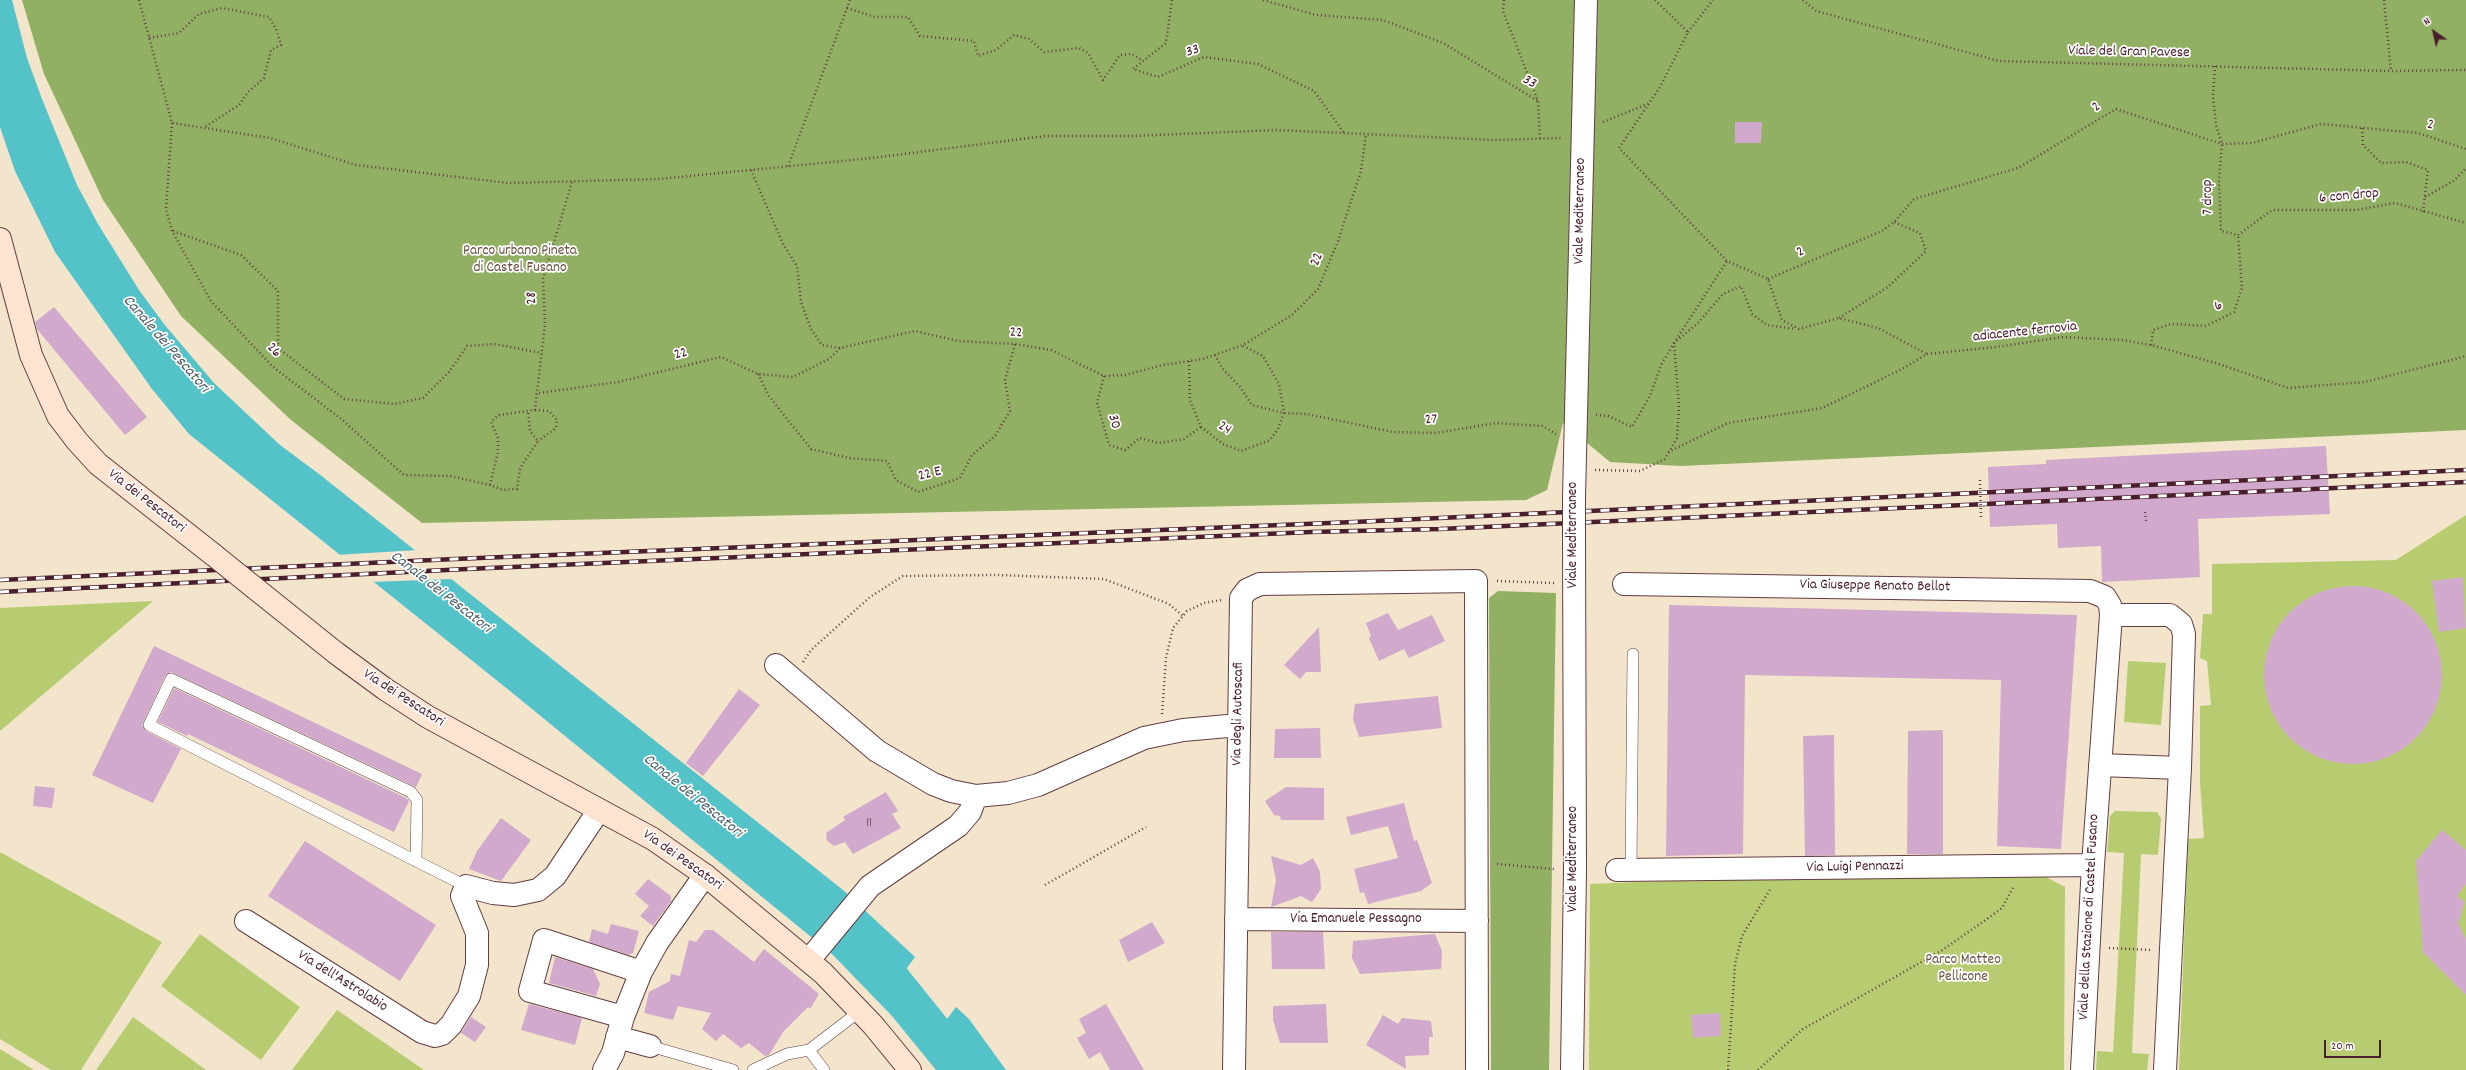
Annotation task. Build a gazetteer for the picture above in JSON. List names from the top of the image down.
{
  "streets": {
    "street": [
      "Viale Mediterraneo",
      "Via dei Pescatori",
      "Via Giuseppe Renato Bellot",
      "Via degli Autoscafi",
      "Via Luigi Pennazzi",
      "Viale della Stazione di Castel Fusano",
      "Via Emanuele Pessagno",
      "Via dell'Astrolabio"
    ],
    "path": [
      "33",
      "Viale del Gran Pavese",
      "2",
      "7 drop",
      "6 con drop",
      "22",
      "28",
      "6",
      "adiacente ferrovia",
      "26",
      "27",
      "30",
      "24",
      "22 E"
    ]
  },
  "crossings": [
    ["2", "7 drop"],
    ["7 drop", "6 con drop"],
    ["7 drop", "6"],
    ["6 con drop", "6"],
    ["Viale Mediterraneo", "27"],
    ["22", "28"],
    ["22", "27"],
    ["22", "30"],
    ["22", "24"],
    ["22", "22 E"],
    ["6", "adiacente ferrovia"],
    ["27", "24"],
    ["30", "24"],
    ["Via Giuseppe Renato Bellot", "Viale della Stazione di Castel Fusano"],
    ["Via degli Autoscafi", "Via Emanuele Pessagno"],
    ["Via Luigi Pennazzi", "Viale della Stazione di Castel Fusano"]
  ],
  "water": ["Canale dei Pescatori"],
  "parks": ["Parco urbano Pineta di Castel Fusano", "Parco Matteo Pellicone"],
  "house_numbers": ["11"],
  "scale_bar": "20 m",
  "north": "top left"
}
